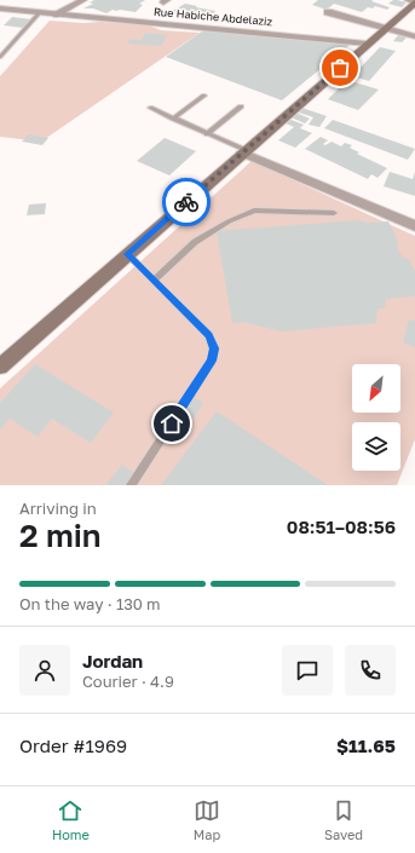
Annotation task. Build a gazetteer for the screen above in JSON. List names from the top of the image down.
{
  "streets": {
    "street": ["Rue Habiche Abdelaziz"]
  },
  "north": "bottom left",
  "page": {
    "heading": ["2 min", "Arriving in", "08:51–08:56"],
    "panel": [
      "Jordan",
      "Courier · 4.9",
      "Order #1969",
      "$11.65"
    ],
    "bar": "On the way · 130 m",
    "tabs": ["Home", "Map", "Saved"]
  }
}
